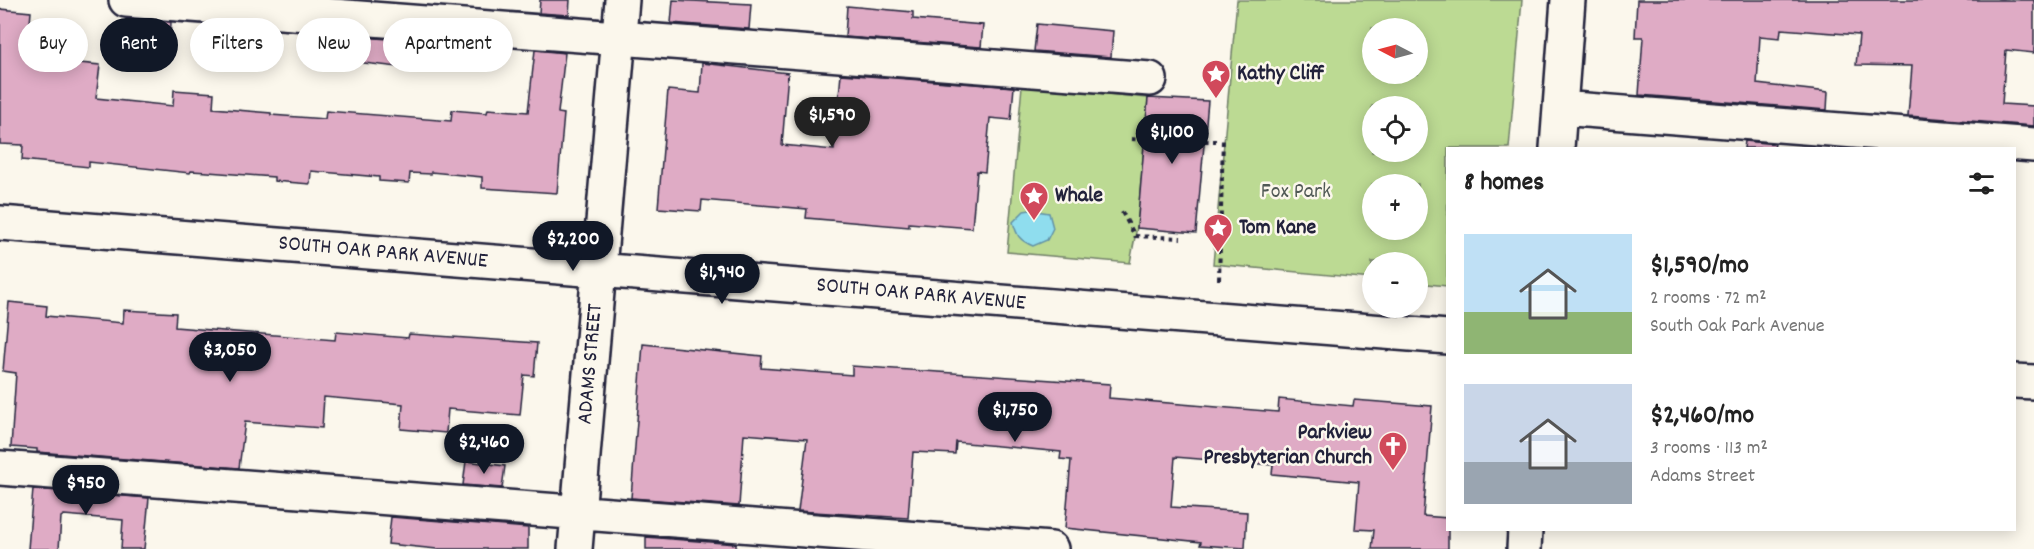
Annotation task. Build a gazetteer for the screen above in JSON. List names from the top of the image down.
{
  "streets": {
    "street": ["SOUTH OAK PARK AVENUE", "ADAMS STREET"]
  },
  "crossings": [
    ["SOUTH OAK PARK AVENUE", "ADAMS STREET"]
  ],
  "parks": ["Fox Park"],
  "places": {
    "place": ["Kathy Cliff", "Whale", "Tom Kane"],
    "church": ["Parkview Presbyterian Church"]
  },
  "north": "left",
  "page": {
    "map_buttons": ["+", "−"],
    "chip": [
      "Buy",
      "Rent",
      "Filters",
      "New",
      "Apartment"
    ],
    "price": [
      "$1,590",
      "$1,100",
      "$2,200",
      "$1,940",
      "$3,050",
      "$1,750",
      "$2,460",
      "$950"
    ],
    "heading": "8 homes",
    "list": [
      {
        "name": "$1,590/mo",
        "note": "2 rooms · 72 m² · South Oak Park Avenue"
      },
      {
        "name": "$2,460/mo",
        "note": "3 rooms · 113 m² · Adams Street"
      }
    ]
  }
}
